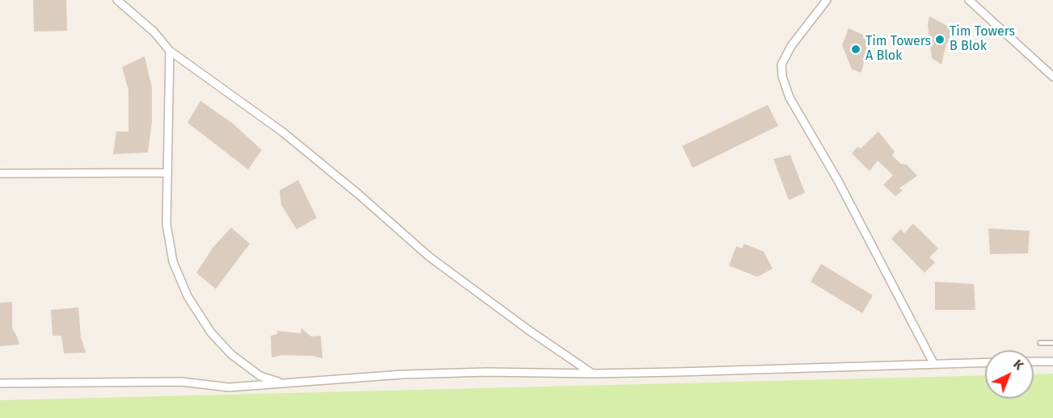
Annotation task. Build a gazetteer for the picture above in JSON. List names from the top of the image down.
{
  "places": ["Tim Towers B Blok", "Tim Towers A Blok"],
  "north": "top right"
}
